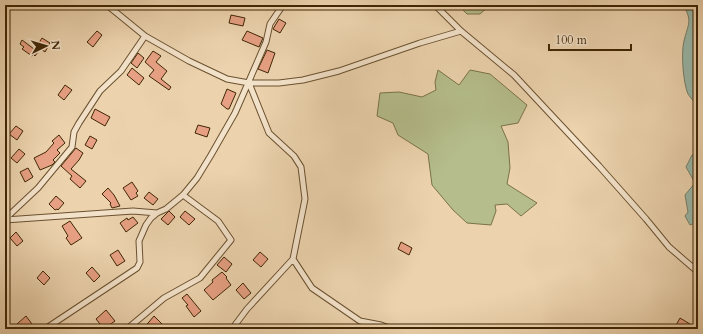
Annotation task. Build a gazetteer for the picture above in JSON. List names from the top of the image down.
{
  "scale_bar": "100 m",
  "north": "right"
}
